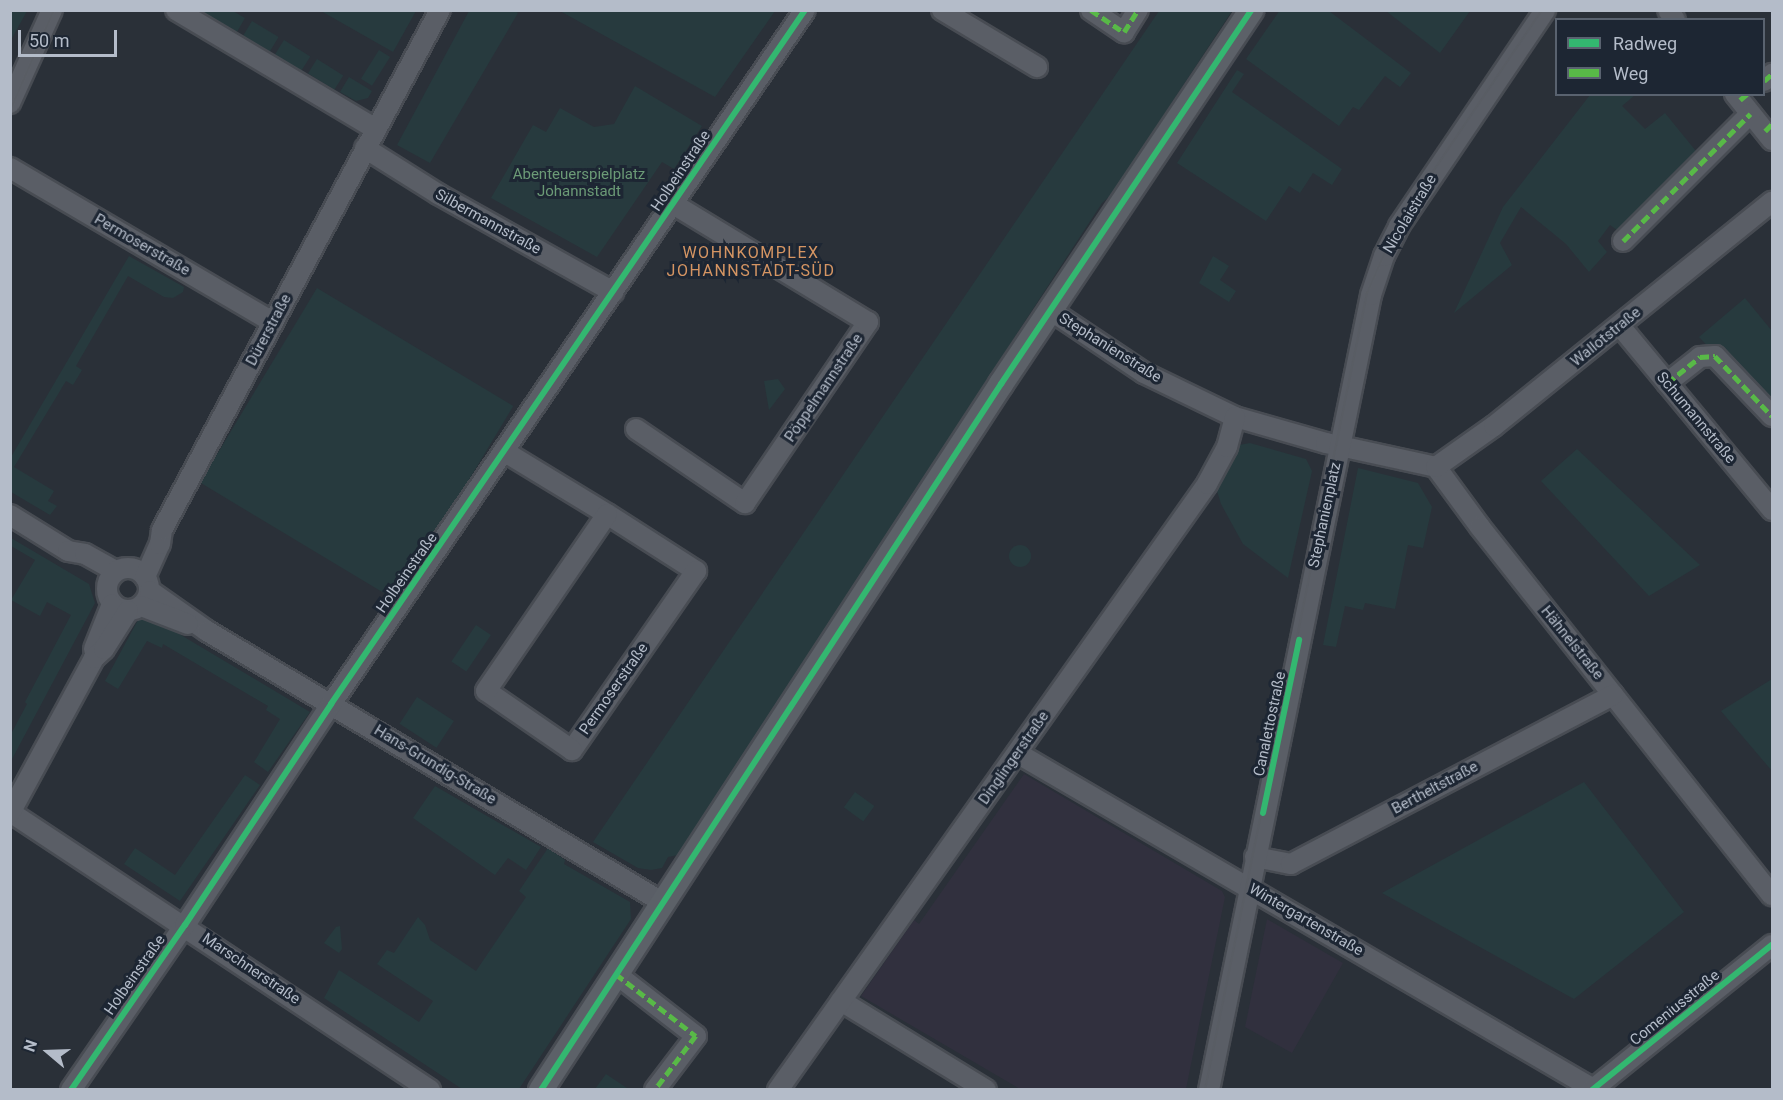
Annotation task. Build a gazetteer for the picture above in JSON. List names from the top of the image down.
{
  "streets": {
    "street": [
      "Holbeinstraße",
      "Nicolaistraße",
      "Silbermannstraße",
      "Permoserstraße",
      "Dürerstraße",
      "Wallotstraße",
      "Stephanienstraße",
      "Pöppelmannstraße",
      "Schumannstraße",
      "Stephanienplatz",
      "Hähnelstraße",
      "Canalettostraße",
      "Dinglingerstraße",
      "Hans-Grundig-Straße",
      "Bertheltstraße",
      "Wintergartenstraße",
      "Marschnerstraße",
      "Comeniusstraße"
    ]
  },
  "crossings": [
    ["Holbeinstraße", "Silbermannstraße"],
    ["Holbeinstraße", "Permoserstraße"],
    ["Holbeinstraße", "Pöppelmannstraße"],
    ["Holbeinstraße", "Hans-Grundig-Straße"],
    ["Holbeinstraße", "Marschnerstraße"],
    ["Nicolaistraße", "Stephanienplatz"],
    ["Silbermannstraße", "Dürerstraße"],
    ["Permoserstraße", "Dürerstraße"],
    ["Dürerstraße", "Hans-Grundig-Straße"],
    ["Dürerstraße", "Marschnerstraße"],
    ["Wallotstraße", "Schumannstraße"],
    ["Wallotstraße", "Hähnelstraße"],
    ["Stephanienstraße", "Stephanienplatz"],
    ["Stephanienstraße", "Dinglingerstraße"],
    ["Stephanienplatz", "Canalettostraße"],
    ["Stephanienplatz", "Dinglingerstraße"],
    ["Hähnelstraße", "Bertheltstraße"],
    ["Canalettostraße", "Bertheltstraße"],
    ["Canalettostraße", "Wintergartenstraße"],
    ["Dinglingerstraße", "Wintergartenstraße"],
    ["Wintergartenstraße", "Comeniusstraße"]
  ],
  "districts": ["WOHNKOMPLEX JOHANNSTADT-SÜD"],
  "parks": ["Abenteuerspielplatz Johannstadt"],
  "legend": ["Radweg", "Weg"],
  "scale_bar": "50 m",
  "north": "left"
}
